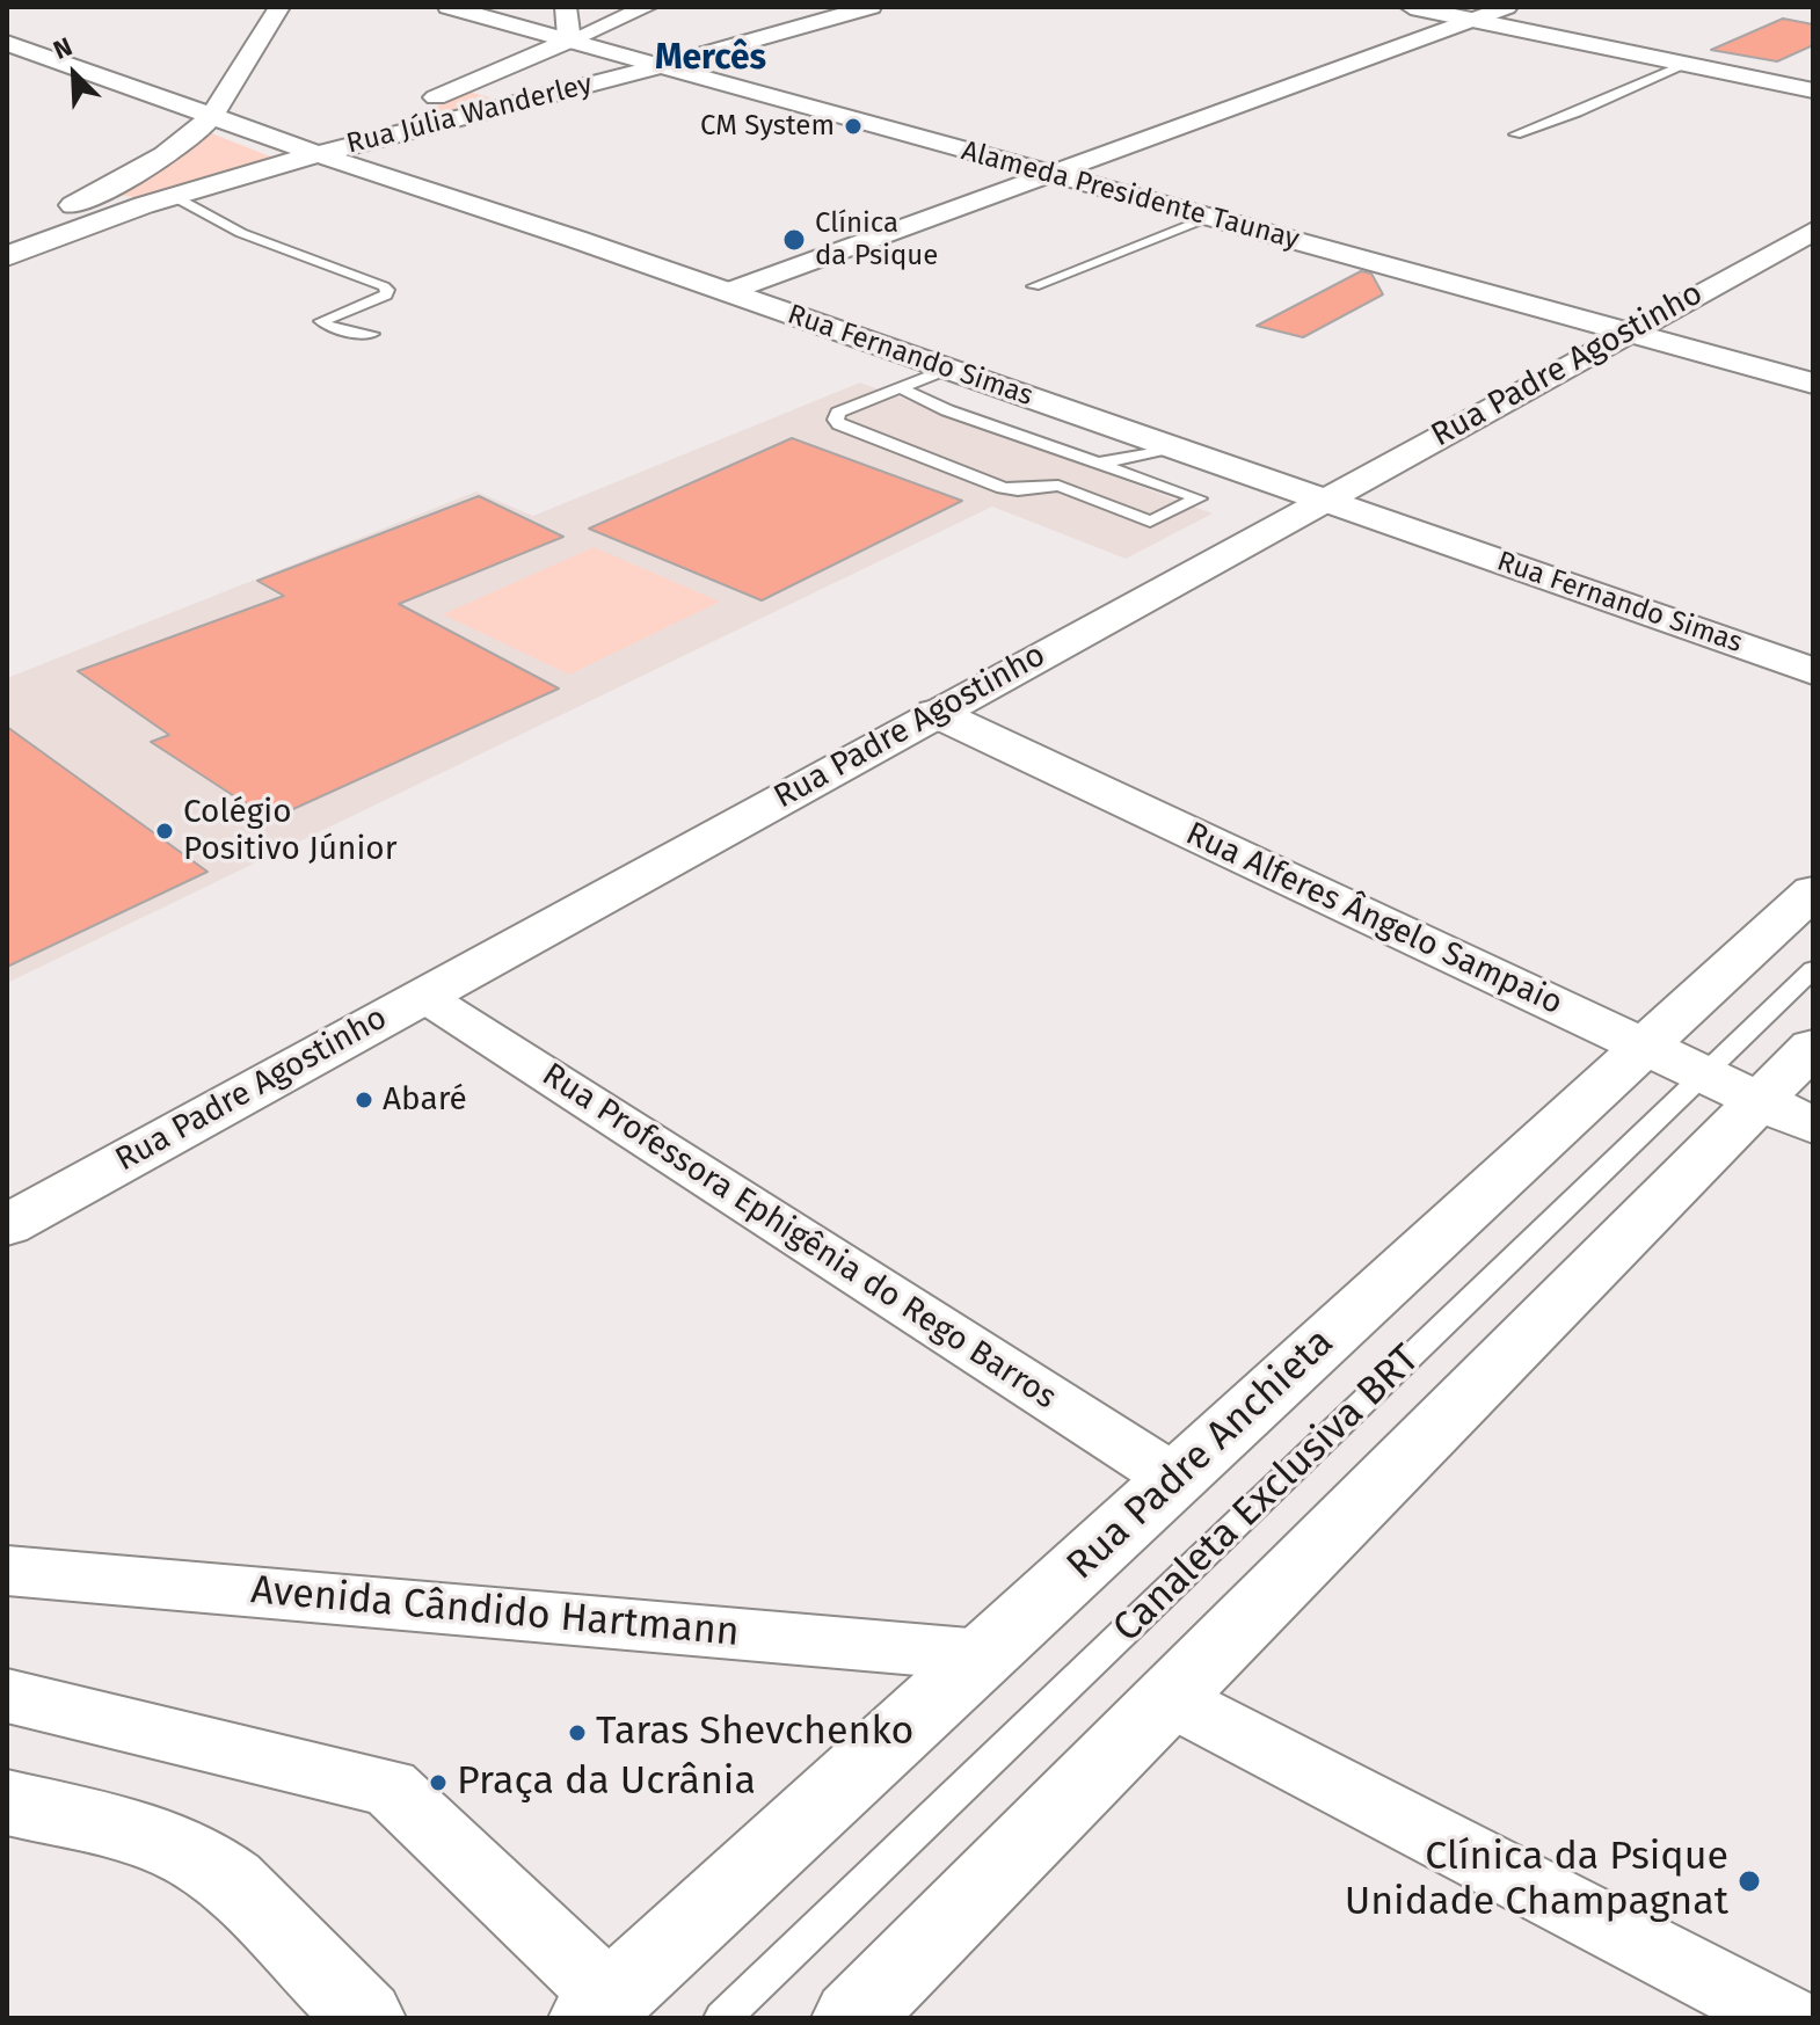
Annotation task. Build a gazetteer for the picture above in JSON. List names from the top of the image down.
{
  "streets": {
    "main road": [
      "Rua Júlia Wanderley",
      "Alameda Presidente Taunay",
      "Rua Fernando Simas",
      "Rua Padre Agostinho",
      "Rua Alferes Ângelo Sampaio",
      "Rua Padre Anchieta"
    ],
    "street": ["Rua Professora Ephigênia do Rego Barros", "Avenida Cândido Hartmann"],
    "lane": ["Canaleta Exclusiva BRT"]
  },
  "crossings": [
    ["Rua Júlia Wanderley", "Alameda Presidente Taunay"],
    ["Rua Júlia Wanderley", "Rua Fernando Simas"],
    ["Alameda Presidente Taunay", "Rua Padre Agostinho"],
    ["Rua Fernando Simas", "Rua Padre Agostinho"],
    ["Rua Padre Agostinho", "Rua Alferes Ângelo Sampaio"],
    ["Rua Padre Agostinho", "Rua Professora Ephigênia do Rego Barros"],
    ["Rua Alferes Ângelo Sampaio", "Rua Padre Anchieta"],
    ["Rua Alferes Ângelo Sampaio", "Canaleta Exclusiva BRT"],
    ["Rua Professora Ephigênia do Rego Barros", "Rua Padre Anchieta"],
    ["Rua Padre Anchieta", "Avenida Cândido Hartmann"]
  ],
  "districts": ["Mercês"],
  "places": [
    "CM System",
    "Clínica da Psique",
    "Colégio Positivo Júnior",
    "Abaré",
    "Taras Shevchenko",
    "Praça da Ucrânia",
    "Clínica da Psique Unidade Champagnat"
  ],
  "north": "top left"
}
